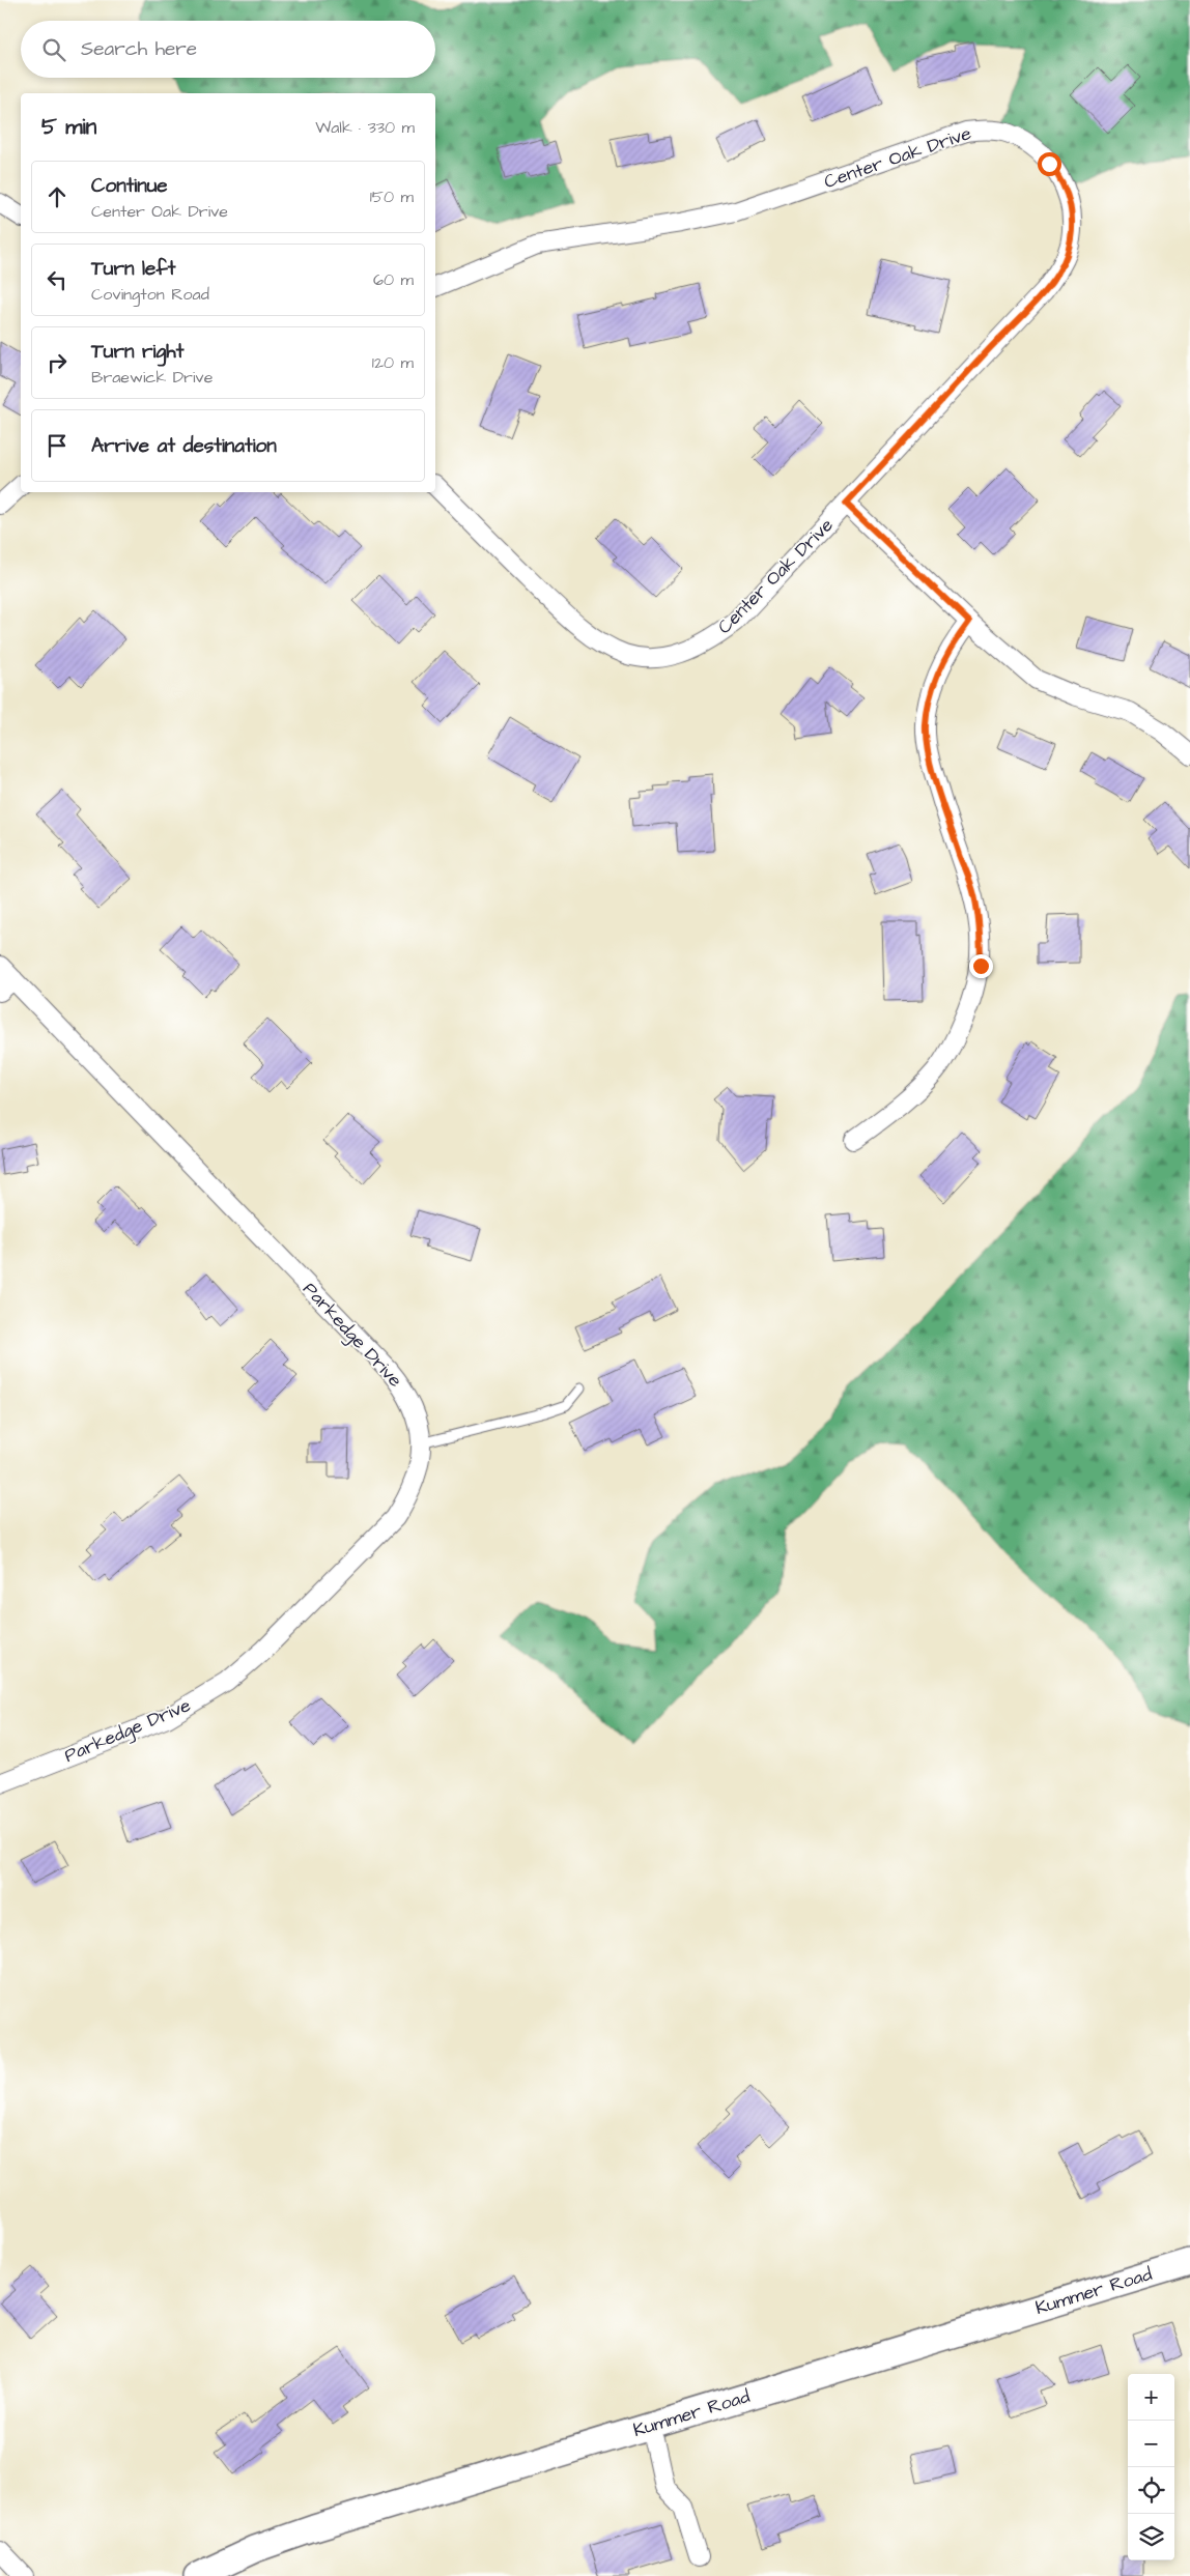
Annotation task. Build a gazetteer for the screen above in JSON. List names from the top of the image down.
{
  "streets": {
    "street": ["Center Oak Drive", "Parkedge Drive", "Kummer Road"]
  },
  "page": {
    "search": "Search here",
    "heading": ["5 min", "Walk · 330 m"],
    "list": [
      ["Continue", "Center Oak Drive", "150 m"],
      ["Turn left", "Covington Road", "60 m"],
      ["Turn right", "Braewick Drive", "120 m"],
      "Arrive at destination"
    ],
    "map_buttons": ["+", "−"]
  }
}
